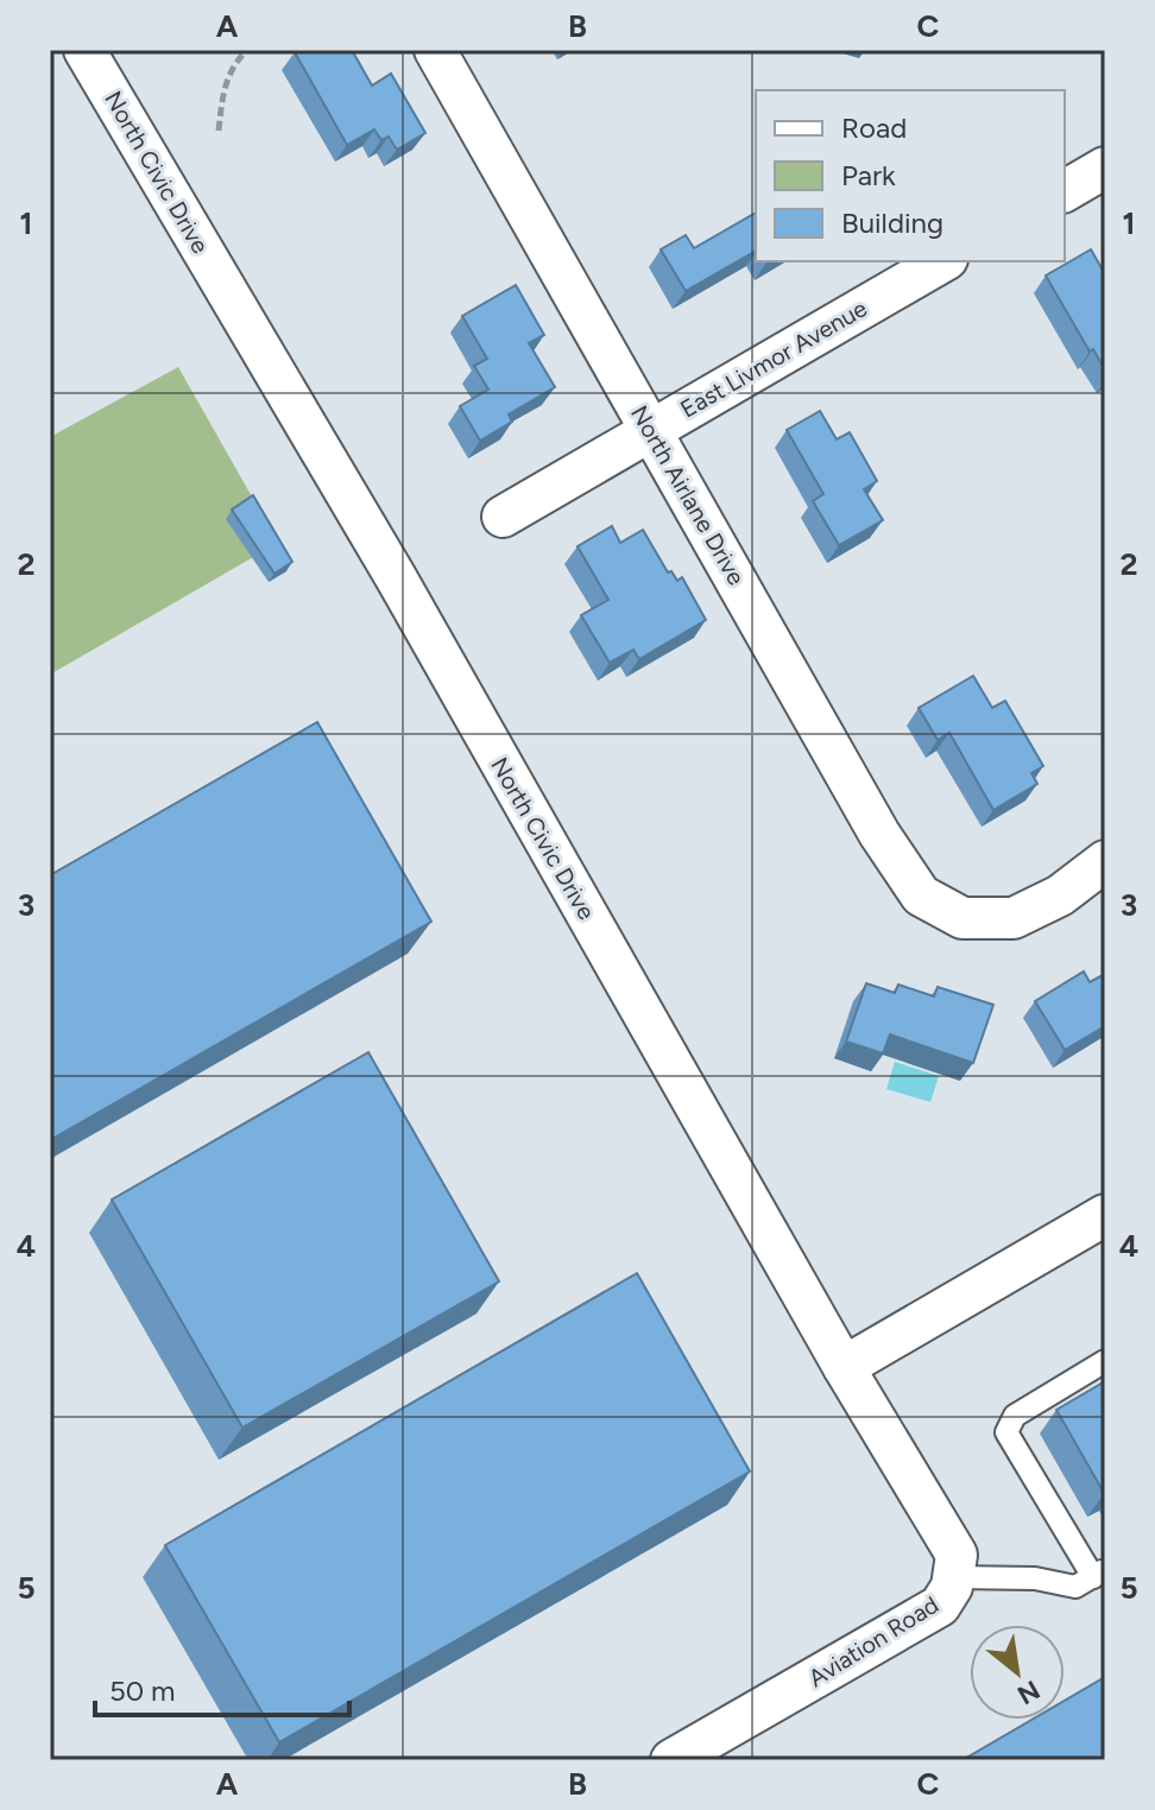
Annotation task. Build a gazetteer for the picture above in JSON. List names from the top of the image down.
{
  "streets": {
    "street": [
      "North Civic Drive",
      "East Livmor Avenue",
      "North Airlane Drive",
      "Aviation Road"
    ]
  },
  "crossings": [
    ["North Civic Drive", "Aviation Road"],
    ["East Livmor Avenue", "North Airlane Drive"]
  ],
  "legend": ["Road", "Park", "Building"],
  "scale_bar": "50 m",
  "north": "bottom right",
  "grid": {
    "columns": ["A", "B", "C"],
    "rows": [
      "1",
      "2",
      "3",
      "4",
      "5"
    ]
  }
}
